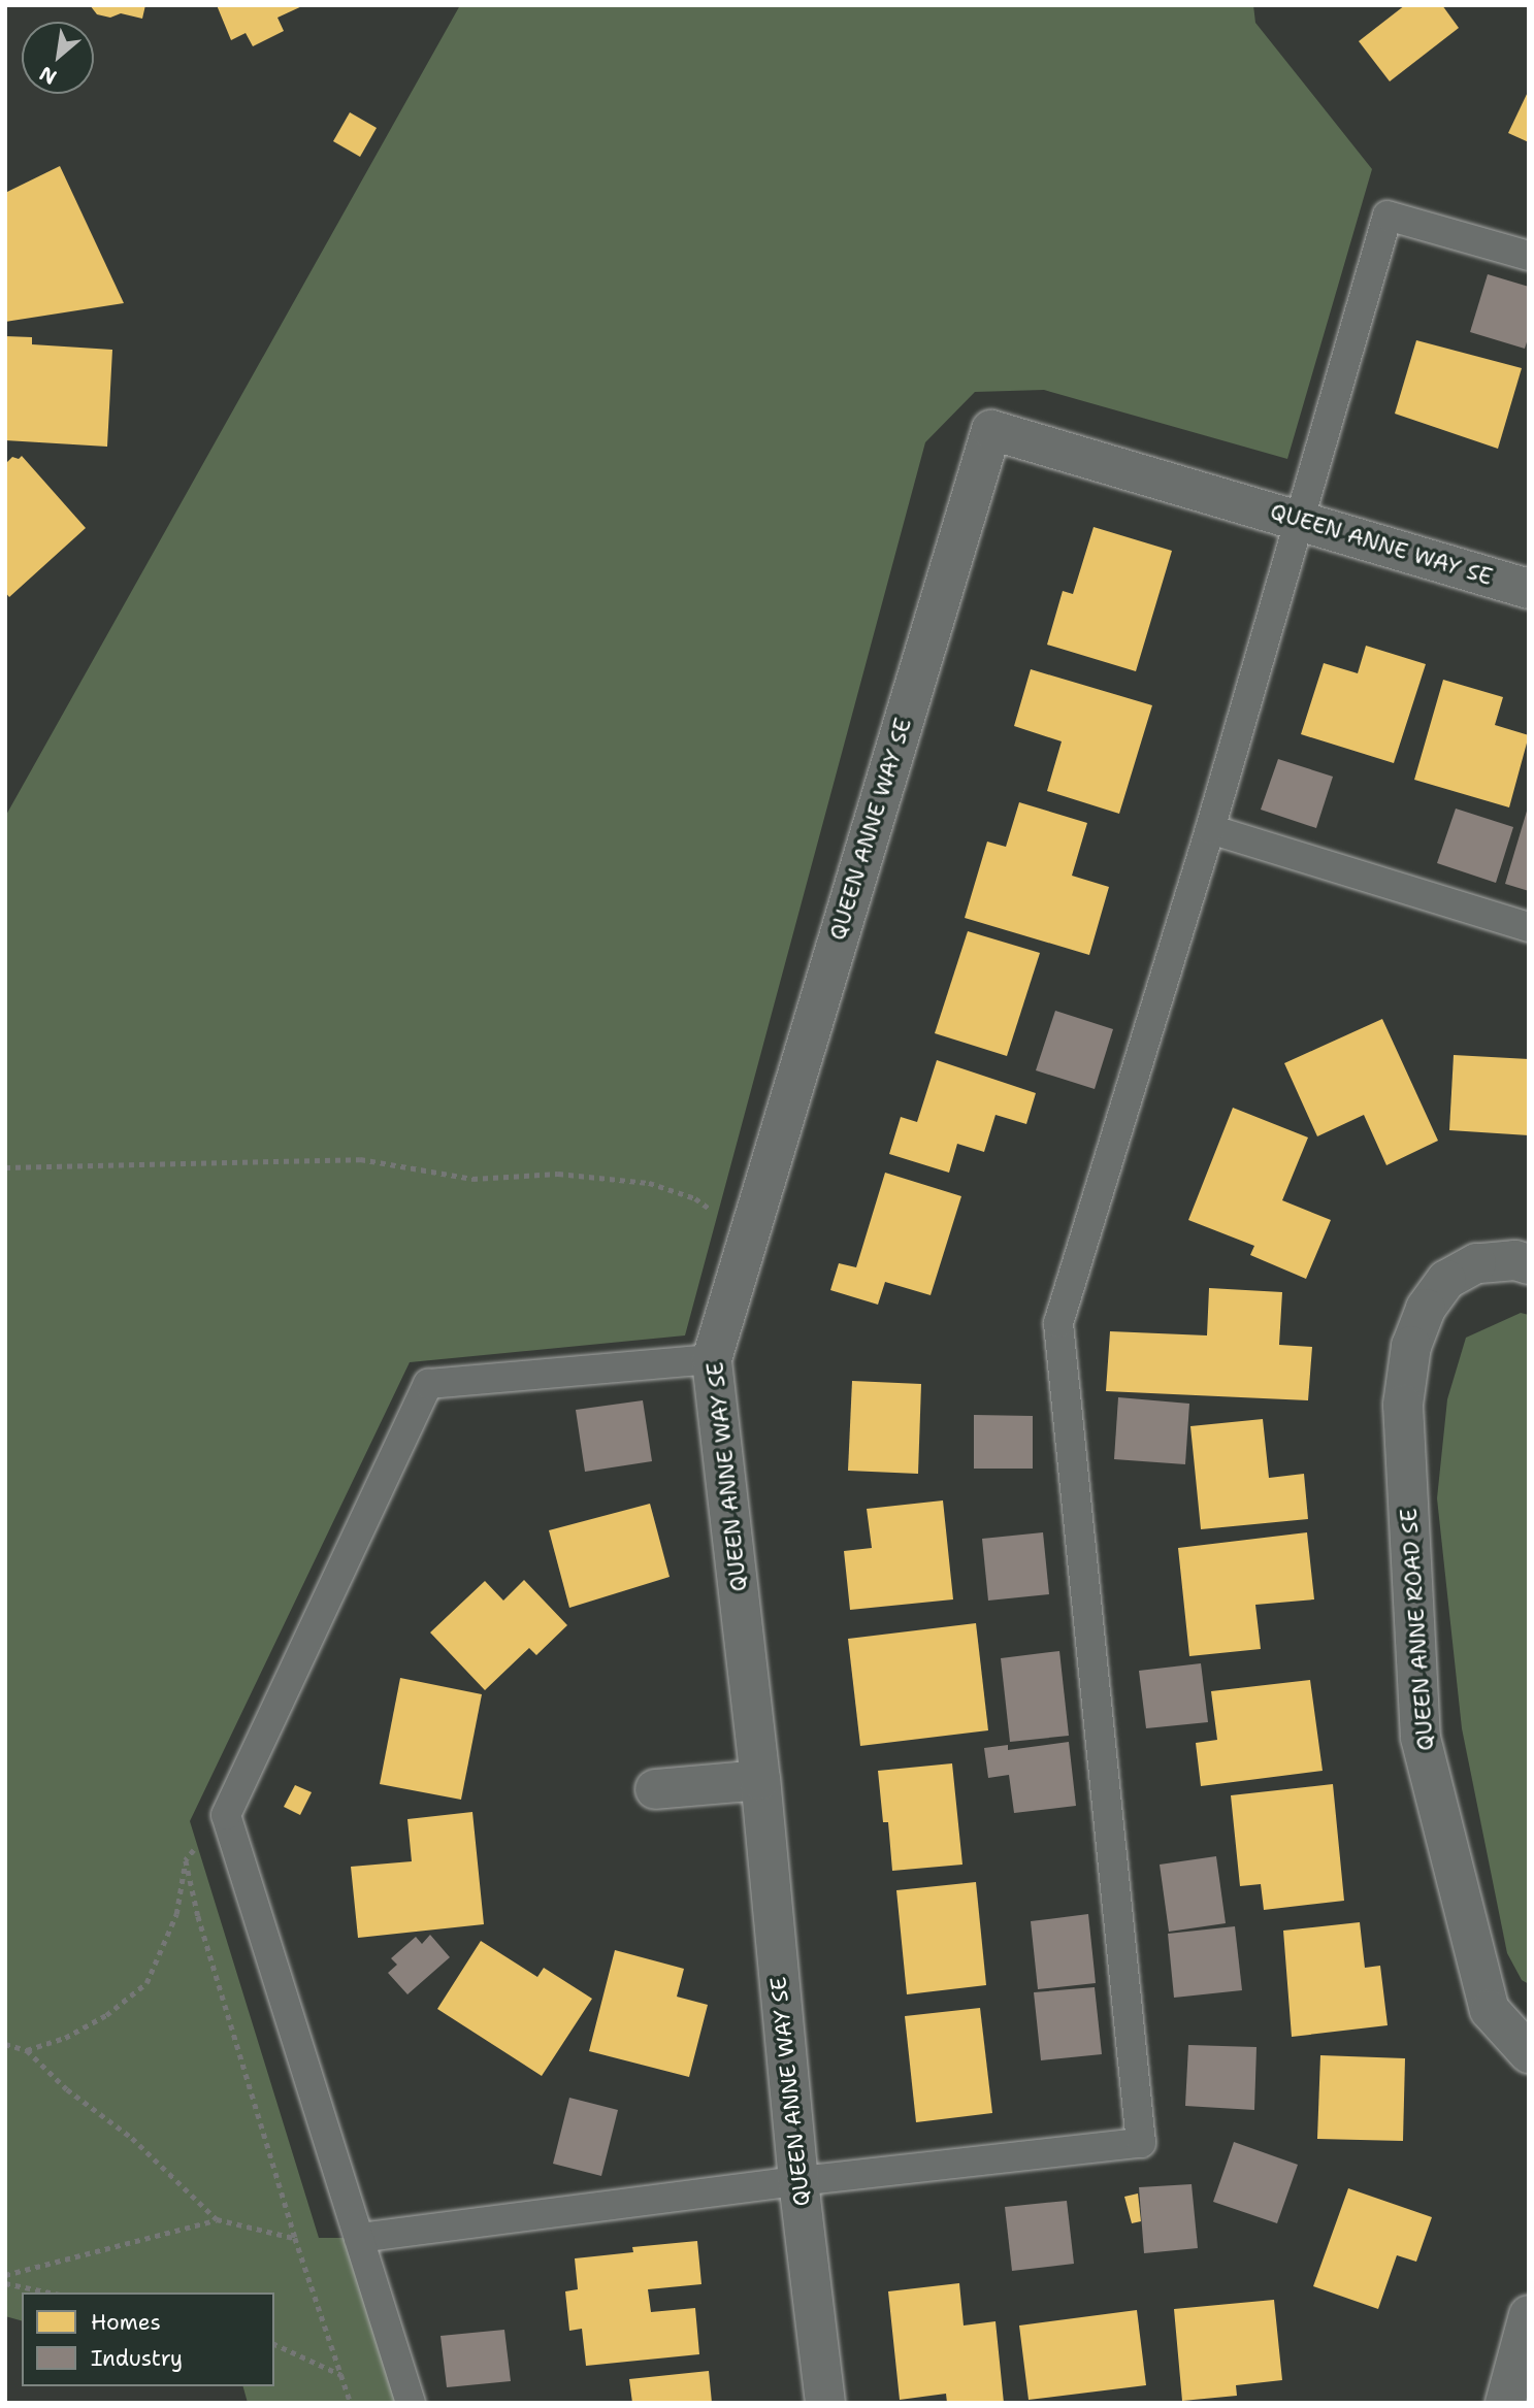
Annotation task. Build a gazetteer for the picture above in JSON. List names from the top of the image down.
{
  "streets": {
    "street": ["QUEEN ANNE WAY SE", "QUEEN ANNE ROAD SE"]
  },
  "legend": ["Homes", "Industry"],
  "north": "bottom left"
}
